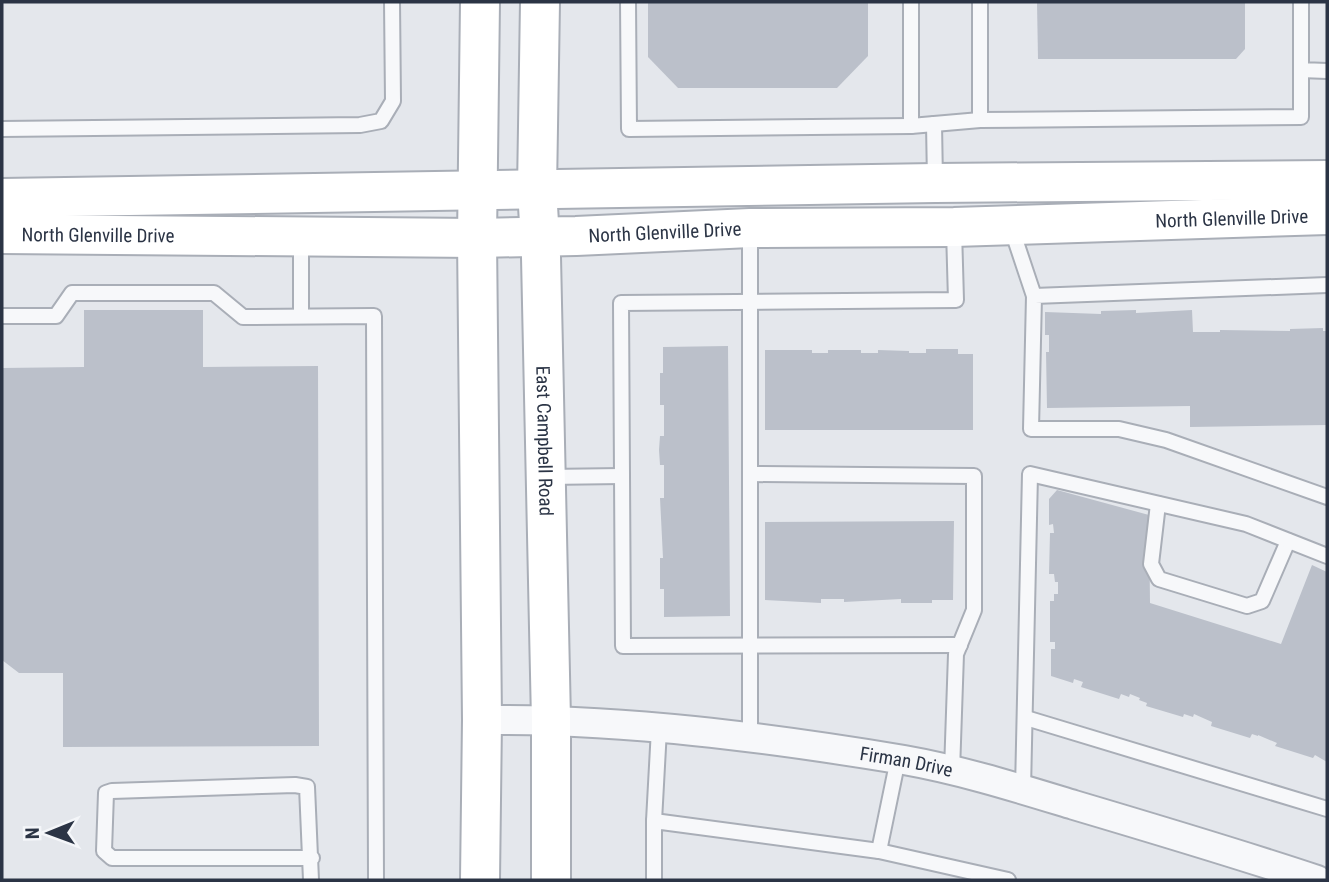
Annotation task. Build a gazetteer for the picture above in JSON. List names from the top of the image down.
{
  "streets": {
    "street": ["North Glenville Drive", "East Campbell Road", "Firman Drive"]
  },
  "crossings": [
    ["North Glenville Drive", "East Campbell Road"],
    ["East Campbell Road", "Firman Drive"]
  ],
  "north": "left"
}
